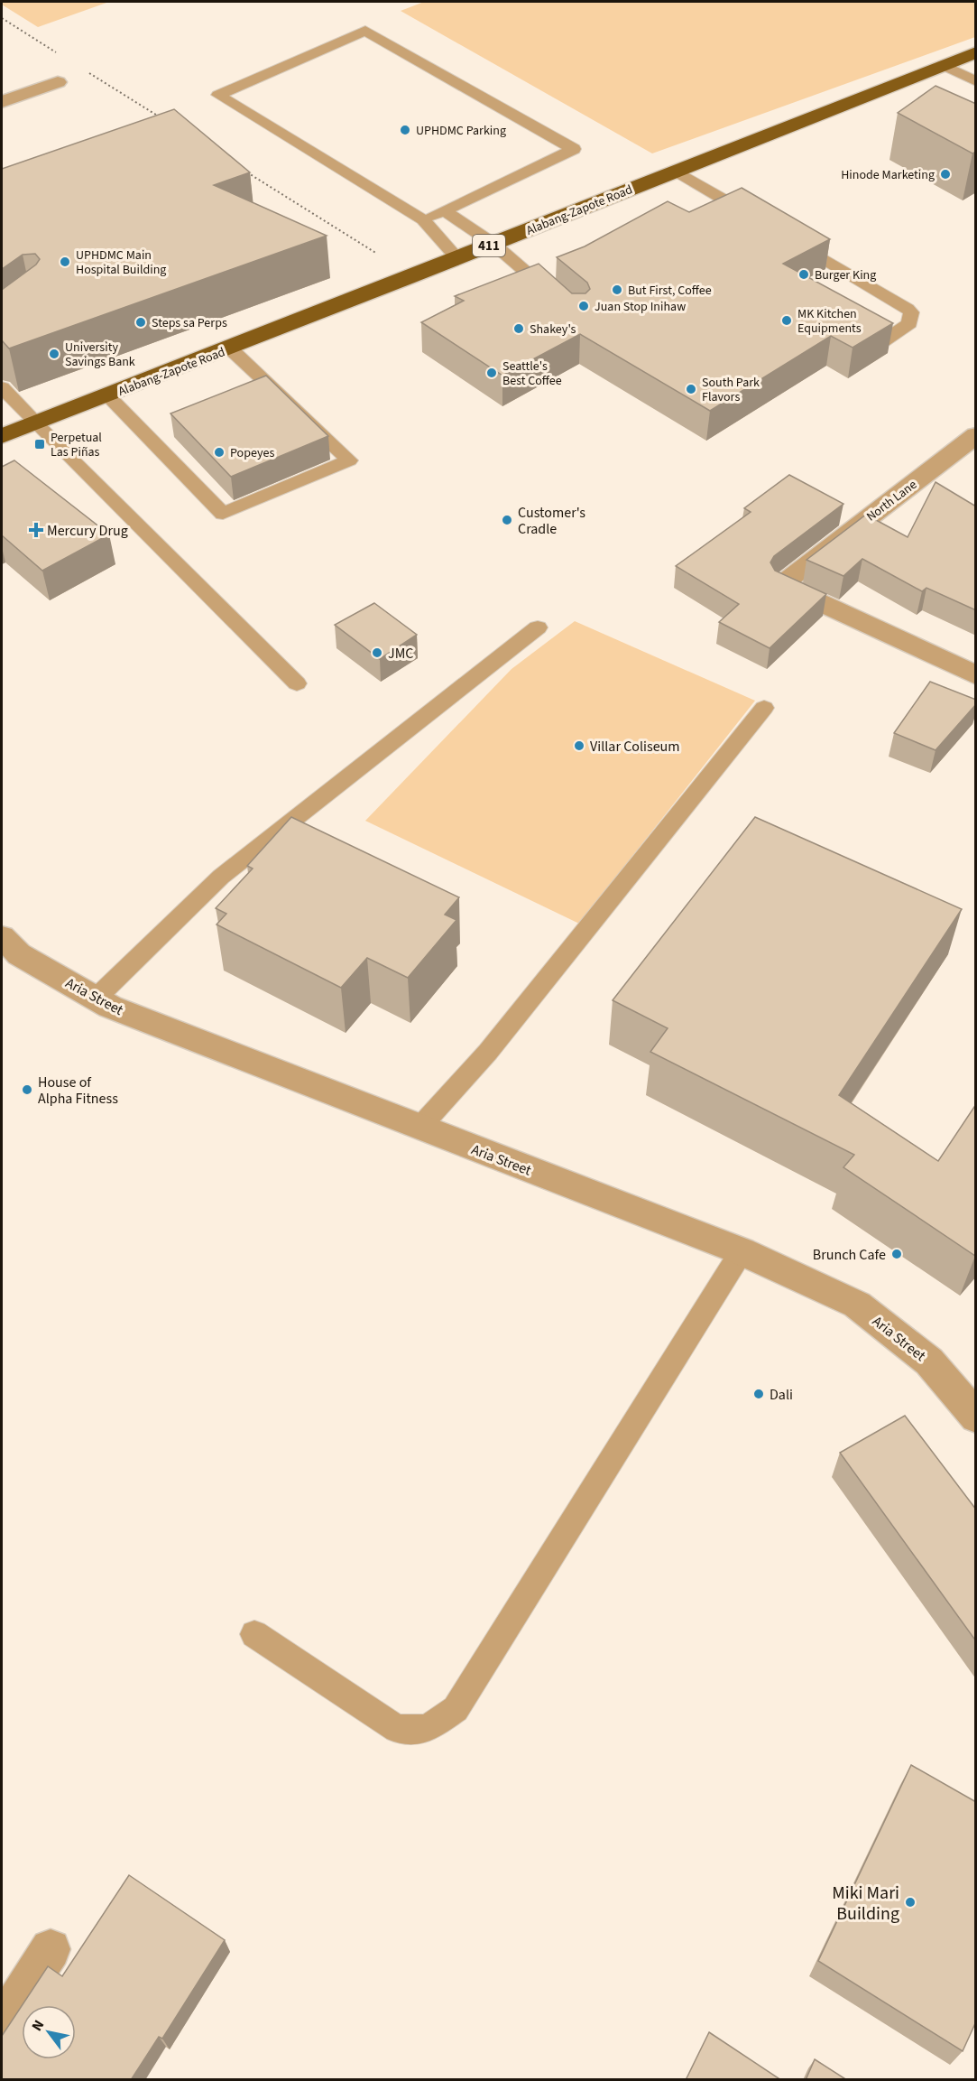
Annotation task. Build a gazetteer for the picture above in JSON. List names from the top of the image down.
{
  "streets": {
    "highway": ["Alabang-Zapote Road", "411"],
    "street": ["North Lane", "Aria Street"]
  },
  "places": {
    "other": [
      "UPHDMC Parking",
      "Hinode Marketing",
      "UPHDMC Main Hospital Building",
      "Burger King",
      "But First, Coffee",
      "Juan Stop Inihaw",
      "MK Kitchen Equipments",
      "Steps sa Perps",
      "Shakey's",
      "University Savings Bank",
      "Seattle's Best Coffee",
      "South Park Flavors",
      "Popeyes",
      "Customer's Cradle",
      "JMC",
      "Villar Coliseum",
      "House of Alpha Fitness",
      "Brunch Cafe",
      "Dali",
      "Miki Mari Building"
    ],
    "transit": ["Perpetual Las Piñas"],
    "health": ["Mercury Drug"]
  },
  "north": "top left"
}
